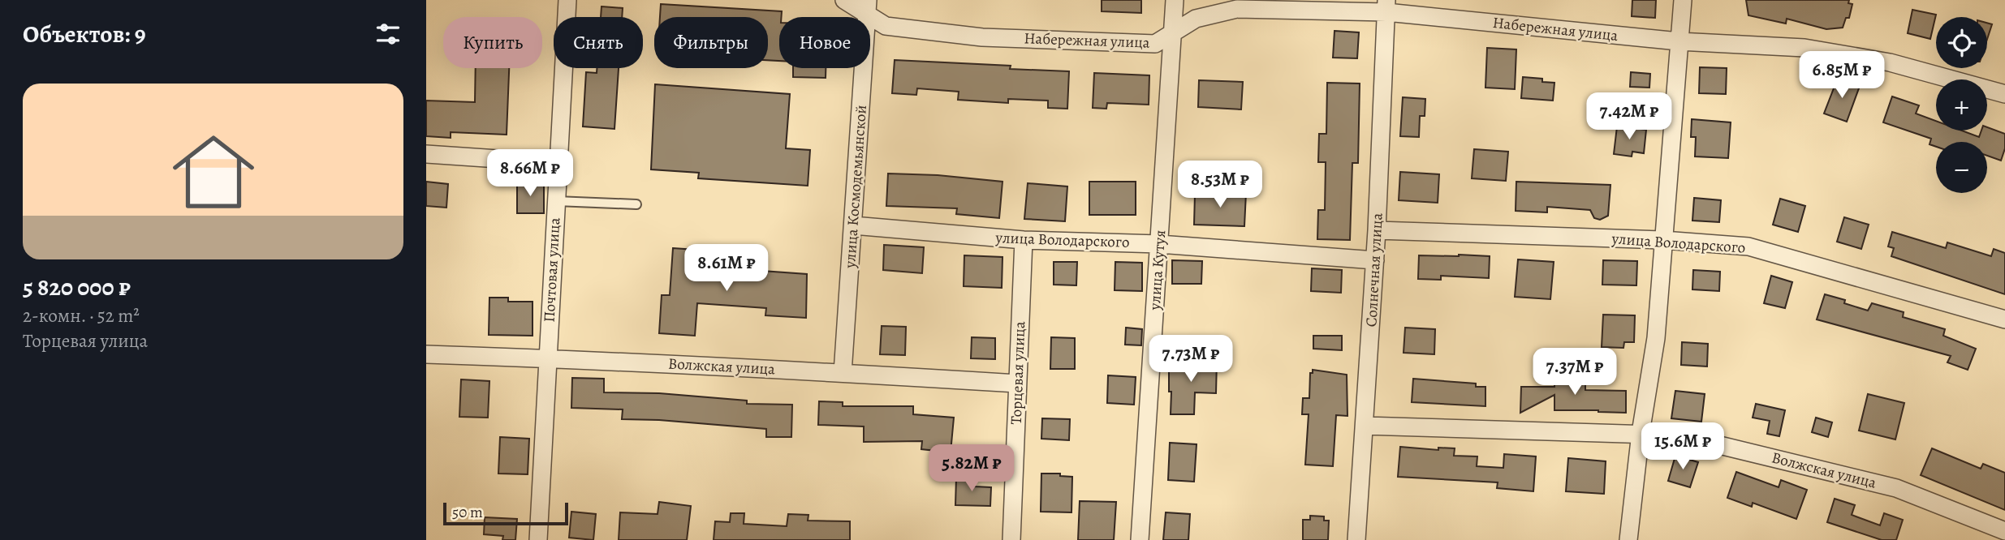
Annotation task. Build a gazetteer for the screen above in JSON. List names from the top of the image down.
{
  "streets": {
    "street": [
      "Набережная улица",
      "улица Космодемьянской",
      "улица Володарского",
      "Почтовая улица",
      "улица Кутуя",
      "Солнечная улица",
      "Волжская улица",
      "Торцевая улица"
    ]
  },
  "crossings": [
    ["Набережная улица", "улица Космодемьянской"],
    ["Набережная улица", "улица Кутуя"],
    ["Набережная улица", "Солнечная улица"],
    ["улица Космодемьянской", "улица Володарского"],
    ["улица Космодемьянской", "Волжская улица"],
    ["улица Володарского", "улица Кутуя"],
    ["улица Володарского", "Солнечная улица"],
    ["улица Володарского", "Торцевая улица"],
    ["Почтовая улица", "Волжская улица"],
    ["Солнечная улица", "Волжская улица"],
    ["Волжская улица", "Торцевая улица"]
  ],
  "scale_bar": "50 m",
  "page": {
    "heading": "Объектов: 9",
    "map_buttons": ["+", "−"],
    "chip": [
      "Купить",
      "Снять",
      "Фильтры",
      "Новое"
    ],
    "price": [
      "6.85M ₽",
      "7.42M ₽",
      "8.66M ₽",
      "8.53M ₽",
      "8.61M ₽",
      "7.73M ₽",
      "7.37M ₽",
      "15.6M ₽",
      "5.82M ₽"
    ],
    "list": [
      {
        "name": "5 820 000 ₽",
        "note": "2-комн. · 52 m² · Торцевая улица"
      }
    ],
    "scale": "50 m"
  }
}
